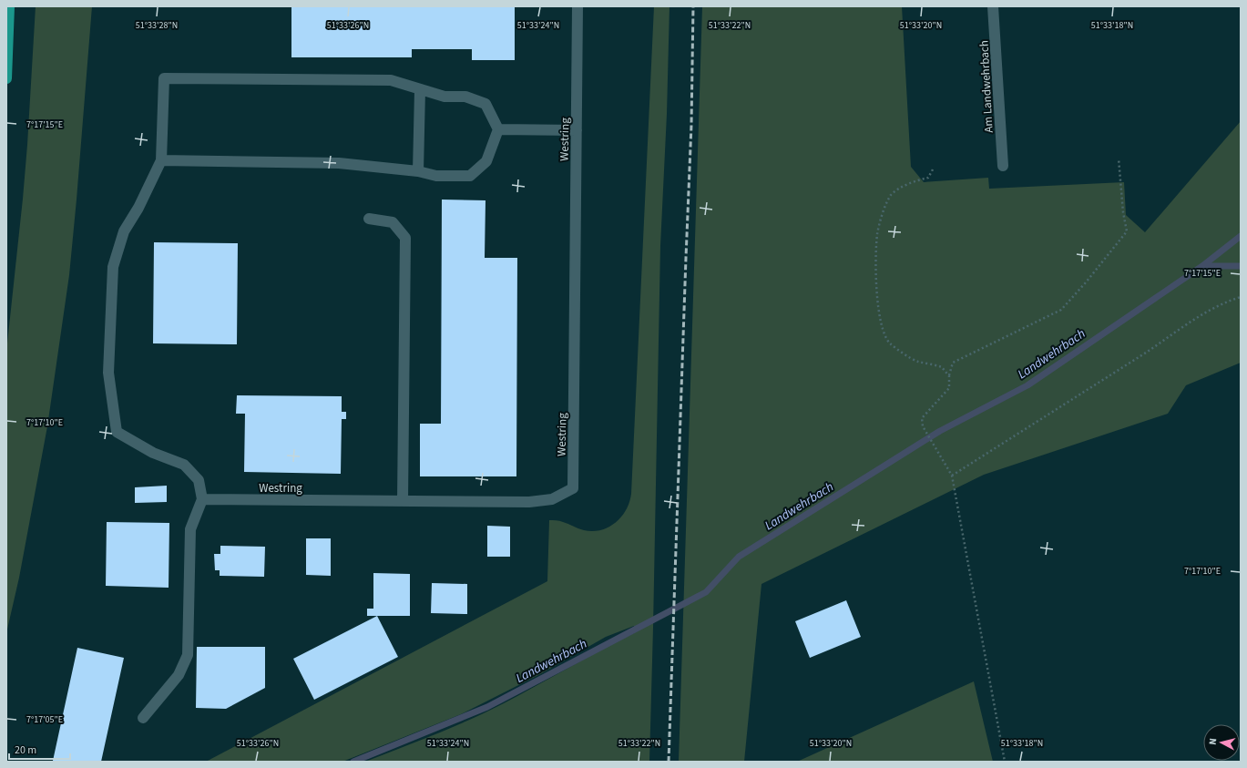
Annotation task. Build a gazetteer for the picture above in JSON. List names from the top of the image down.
{
  "streets": {
    "street": ["Am Landwehrbach", "Westring"]
  },
  "water": ["Landwehrbach"],
  "scale_bar": "20 m",
  "north": "left",
  "coordinates": [
    "51°33'28\"N",
    "51°33'26\"N",
    "51°33'24\"N",
    "51°33'22\"N",
    "51°33'20\"N",
    "51°33'18\"N",
    "7°17'15\"E",
    "7°17'10\"E",
    "7°17'05\"E"
  ]
}
